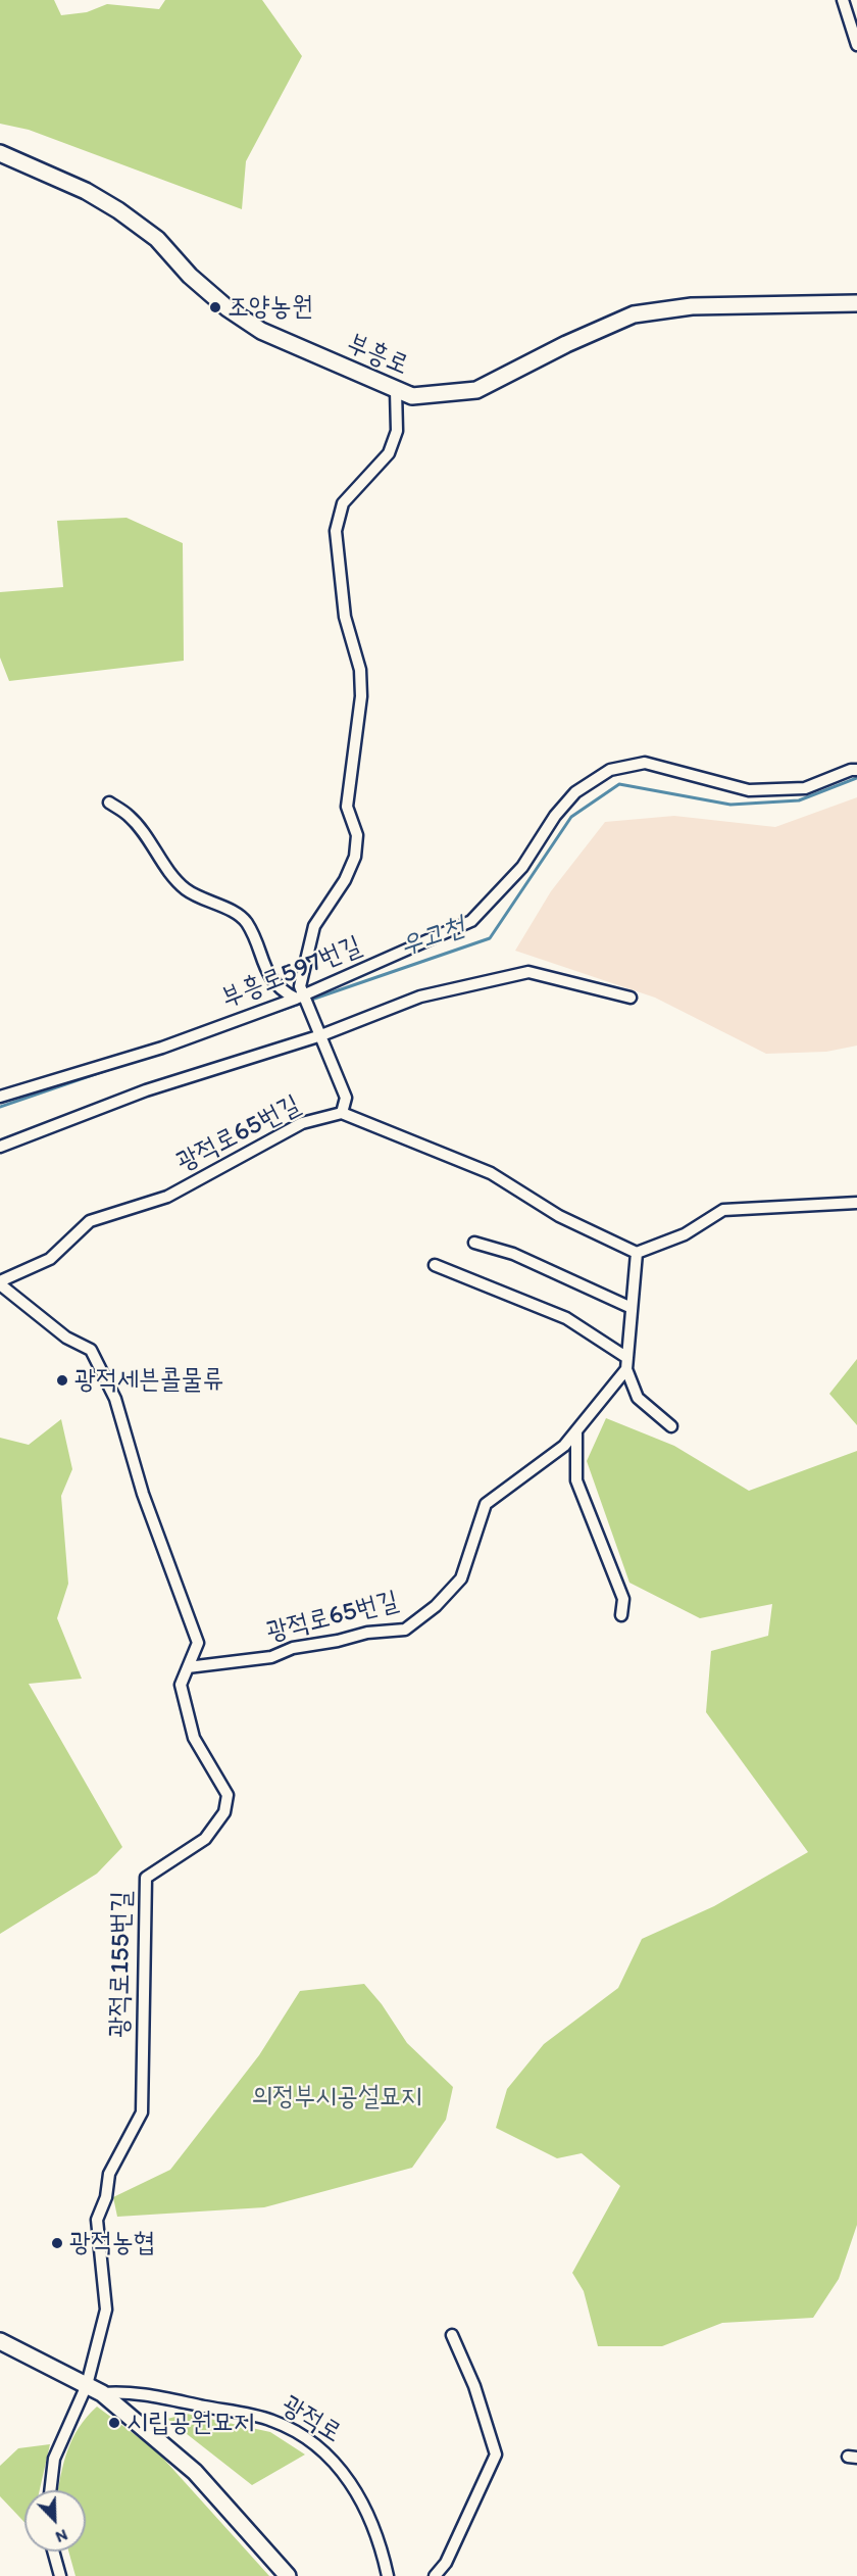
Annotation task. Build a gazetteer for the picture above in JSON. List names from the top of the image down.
{
  "streets": {
    "main road": ["부흥로"],
    "street": [
      "부흥로597번길",
      "광적로65번길",
      "광적로155번길",
      "광적로"
    ]
  },
  "crossings": [
    ["광적로65번길", "광적로155번길"]
  ],
  "water": ["우고천"],
  "parks": ["의정부시공설묘지"],
  "places": [
    "조양농원",
    "광적세븐콜물류",
    "광적농협",
    "시립공원묘지"
  ],
  "north": "bottom right"
}
